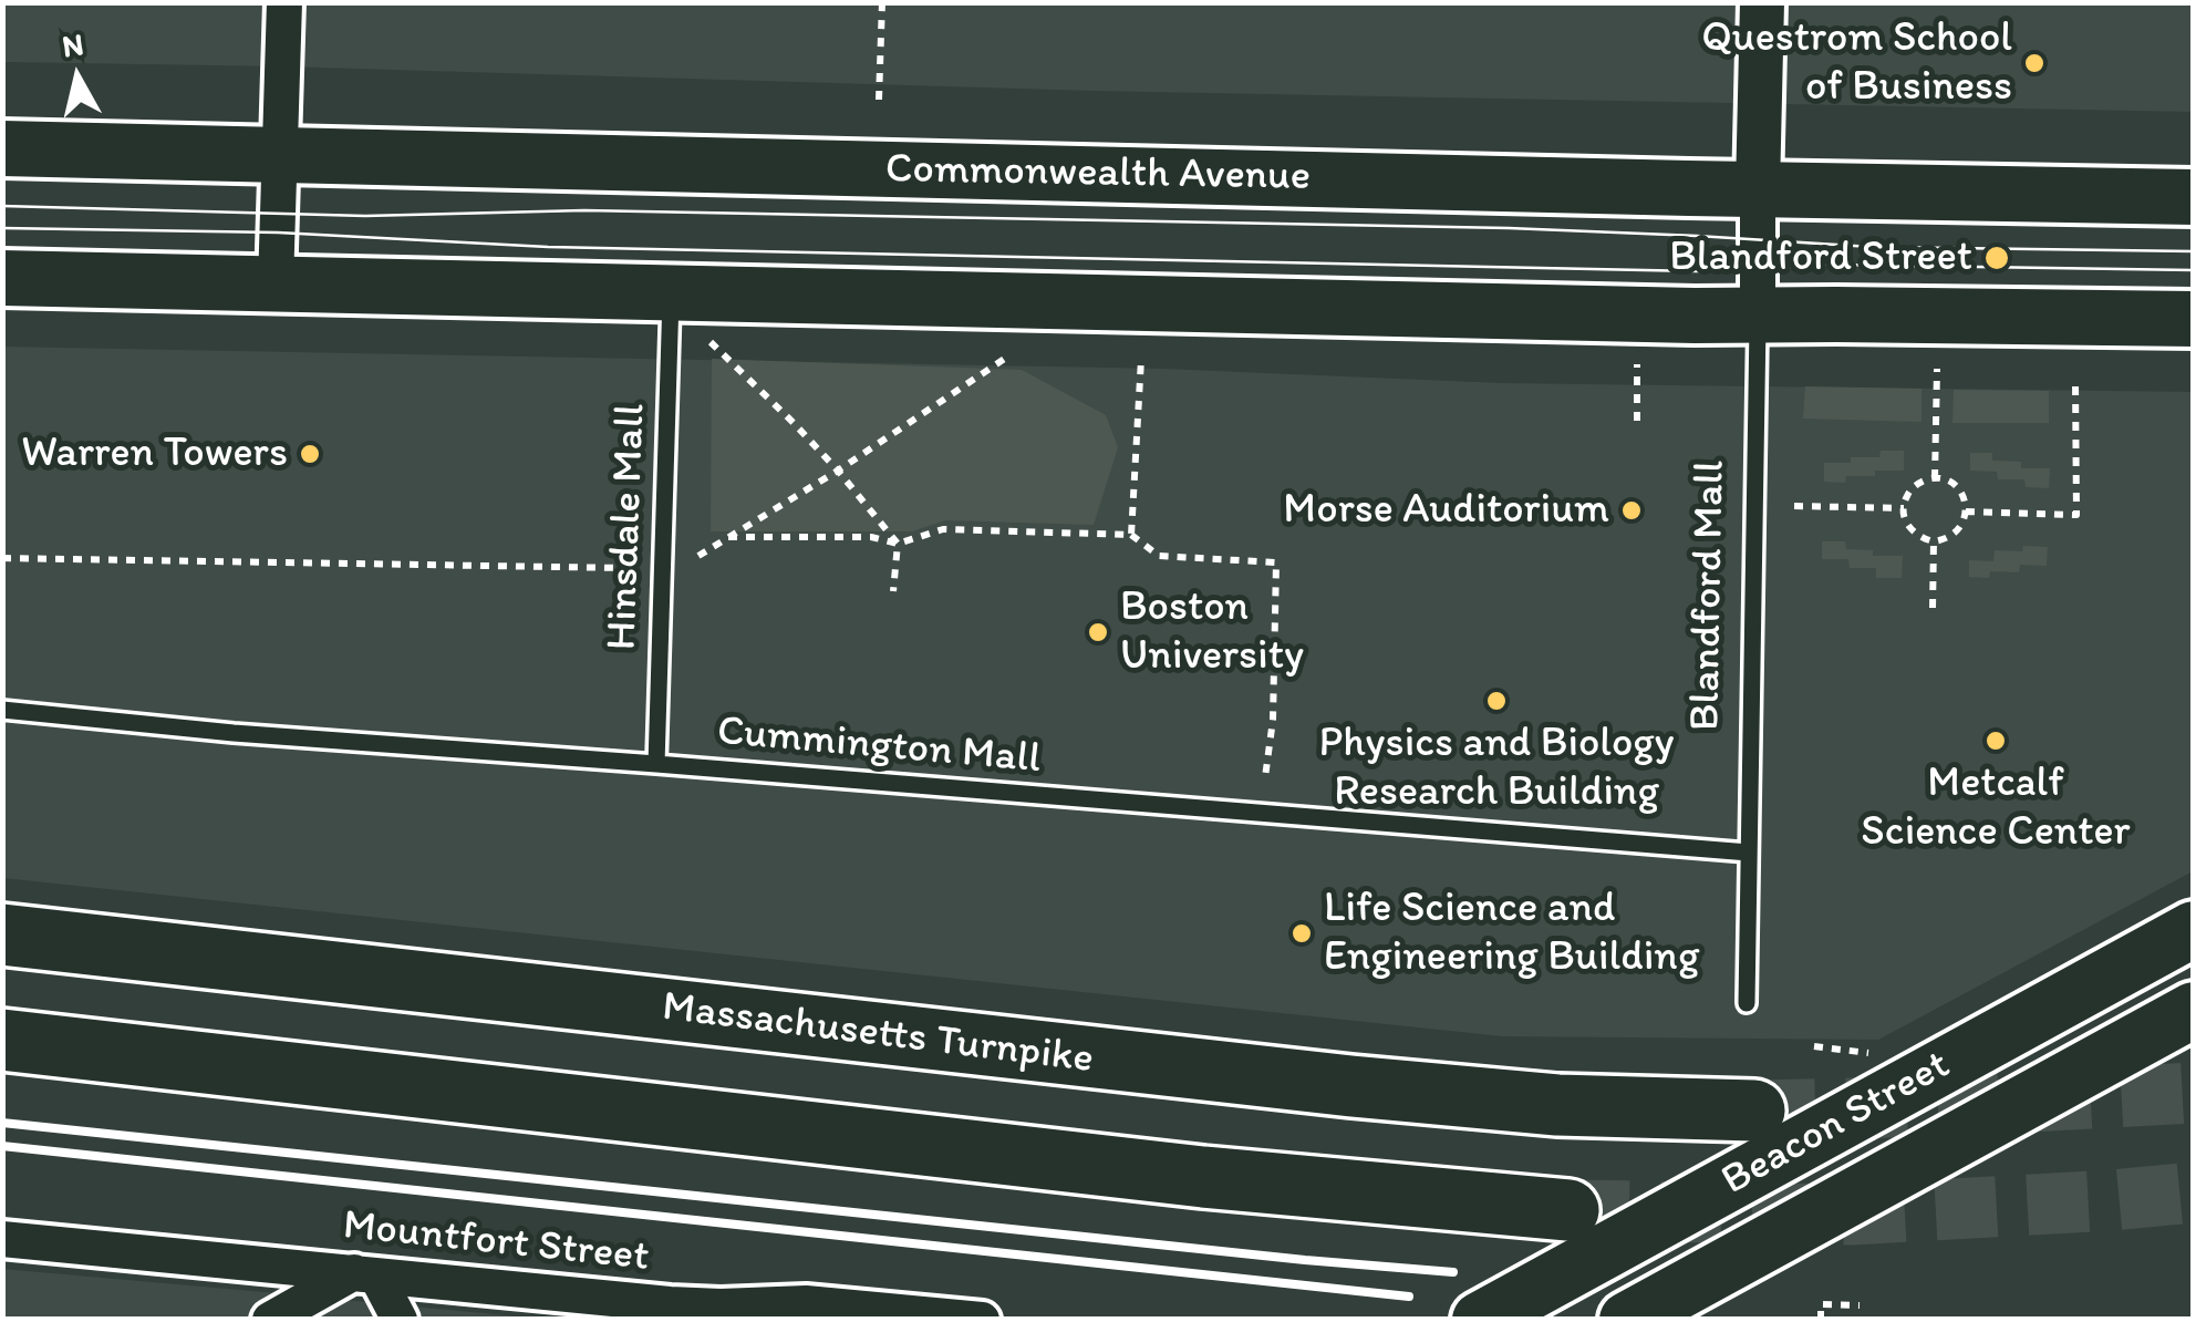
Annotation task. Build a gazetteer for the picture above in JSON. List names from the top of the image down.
{
  "streets": {
    "highway": ["Massachusetts Turnpike"],
    "main road": ["Commonwealth Avenue", "Beacon Street"],
    "street": ["Blandford Mall", "Mountfort Street"],
    "lane": ["Hinsdale Mall", "Cummington Mall"]
  },
  "crossings": [
    ["Commonwealth Avenue", "Blandford Mall"],
    ["Hinsdale Mall", "Cummington Mall"],
    ["Blandford Mall", "Cummington Mall"]
  ],
  "places": [
    "Questrom School of Business",
    "Blandford Street",
    "Warren Towers",
    "Morse Auditorium",
    "Boston University",
    "Physics and Biology Research Building",
    "Metcalf Science Center",
    "Life Science and Engineering Building"
  ],
  "north": "top"
}
